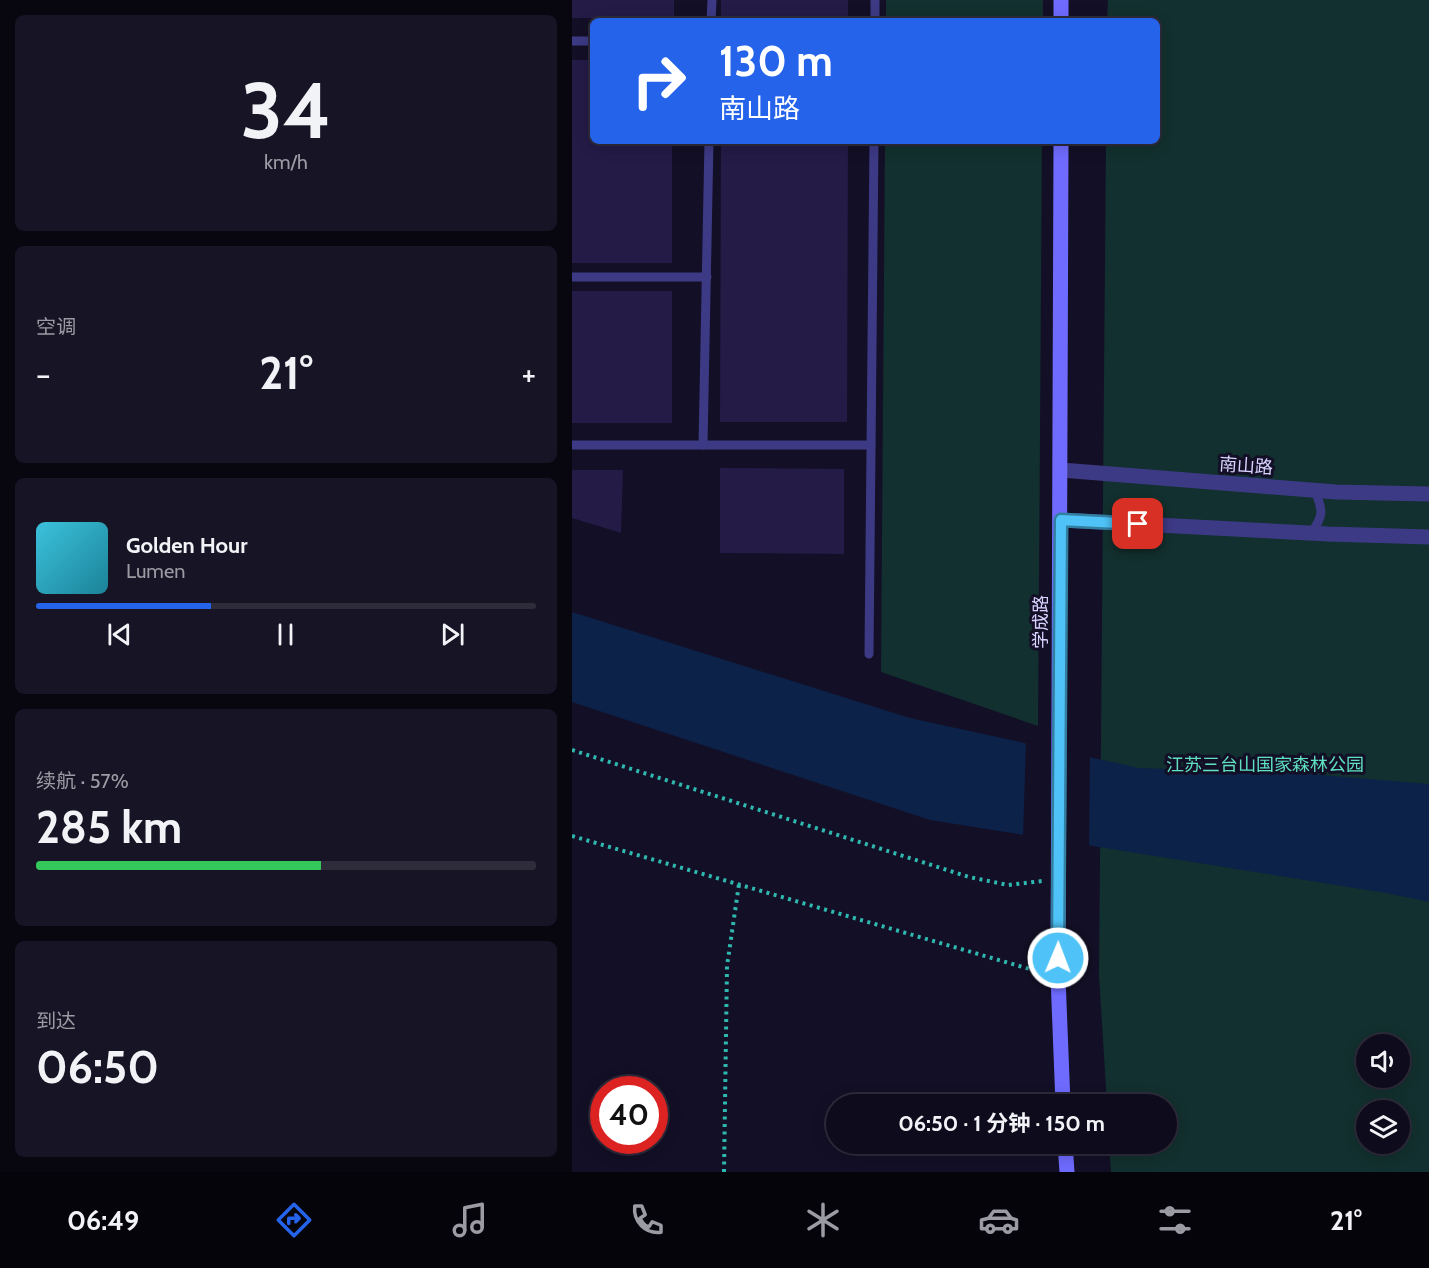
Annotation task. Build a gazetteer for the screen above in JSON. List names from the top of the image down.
{
  "streets": {
    "street": ["南山路", "学成路"]
  },
  "crossings": [
    ["南山路", "学成路"]
  ],
  "parks": ["江苏三台山国家森林公园"],
  "page": {
    "tile": [
      ["34", "km/h"],
      "空调",
      ["续航 · 57%", "285 km"],
      ["到达", "06:50"]
    ],
    "turn": ["130 m", "南山路"],
    "heat": ["−", "21°", "+"],
    "song": ["Golden Hour", "Lumen"],
    "limit": "40",
    "trip": "06:50 · 1 分钟 · 150 m",
    "tabs": ["06:49", "21°"]
  }
}
